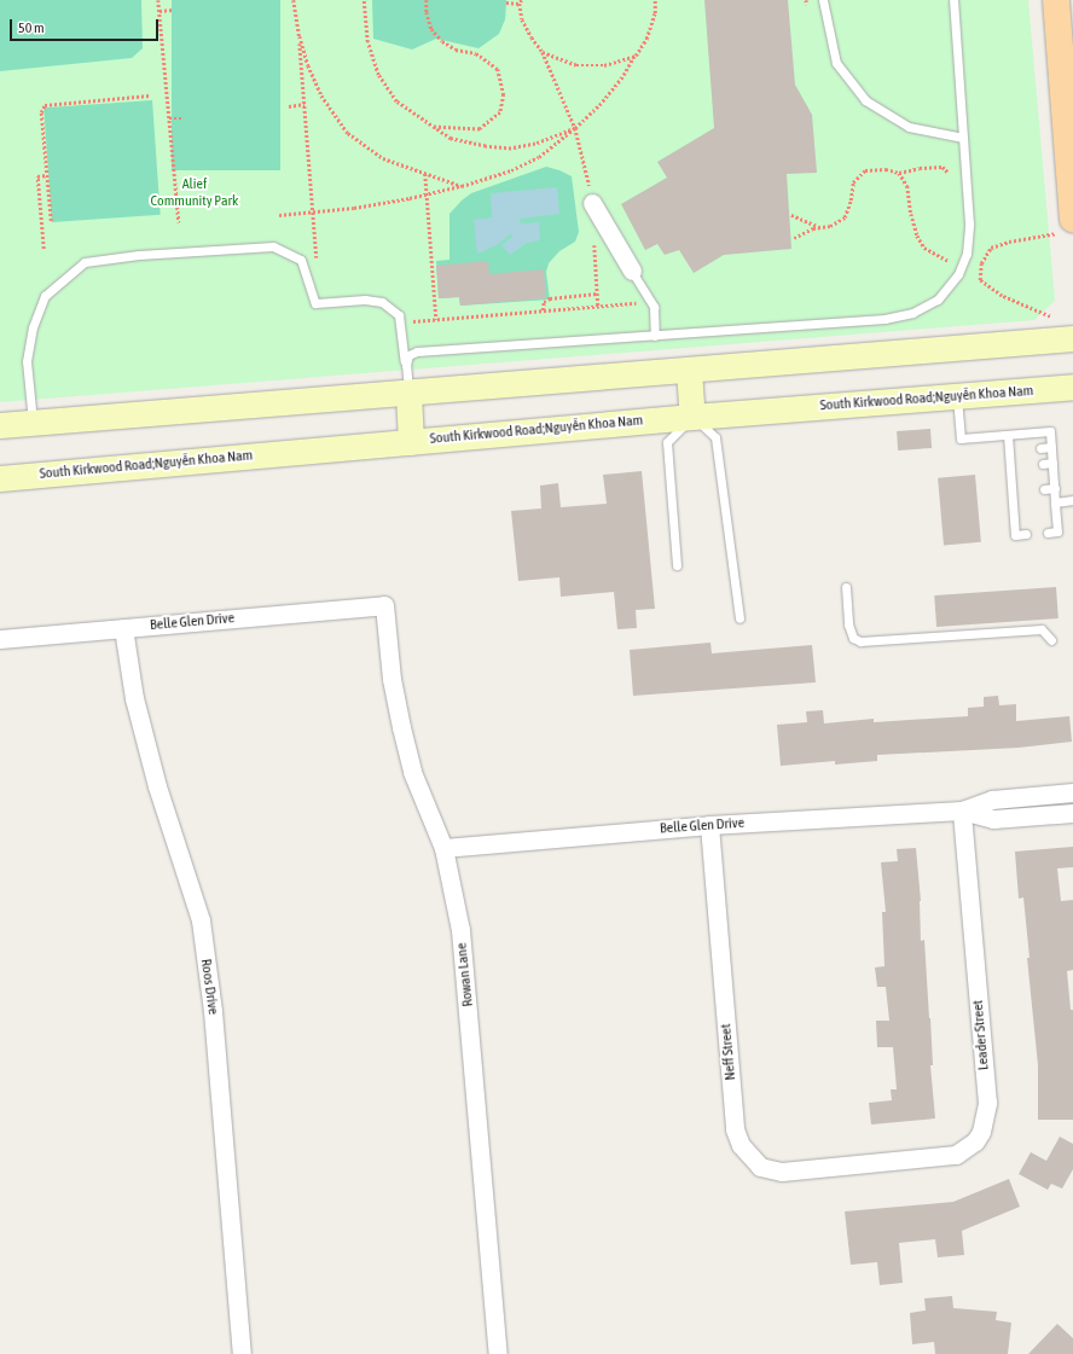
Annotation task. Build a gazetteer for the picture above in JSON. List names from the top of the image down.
{
  "streets": {
    "main road": ["South Kirkwood Road;Nguyễn Khoa Nam"],
    "street": [
      "Belle Glen Drive",
      "Rowan Lane",
      "Roos Drive",
      "Leader Street",
      "Neff Street"
    ]
  },
  "crossings": [
    ["Belle Glen Drive", "Rowan Lane"],
    ["Belle Glen Drive", "Roos Drive"],
    ["Belle Glen Drive", "Leader Street"],
    ["Belle Glen Drive", "Neff Street"],
    ["Leader Street", "Neff Street"]
  ],
  "parks": ["Alief Community Park"],
  "scale_bar": "50 m"
}
